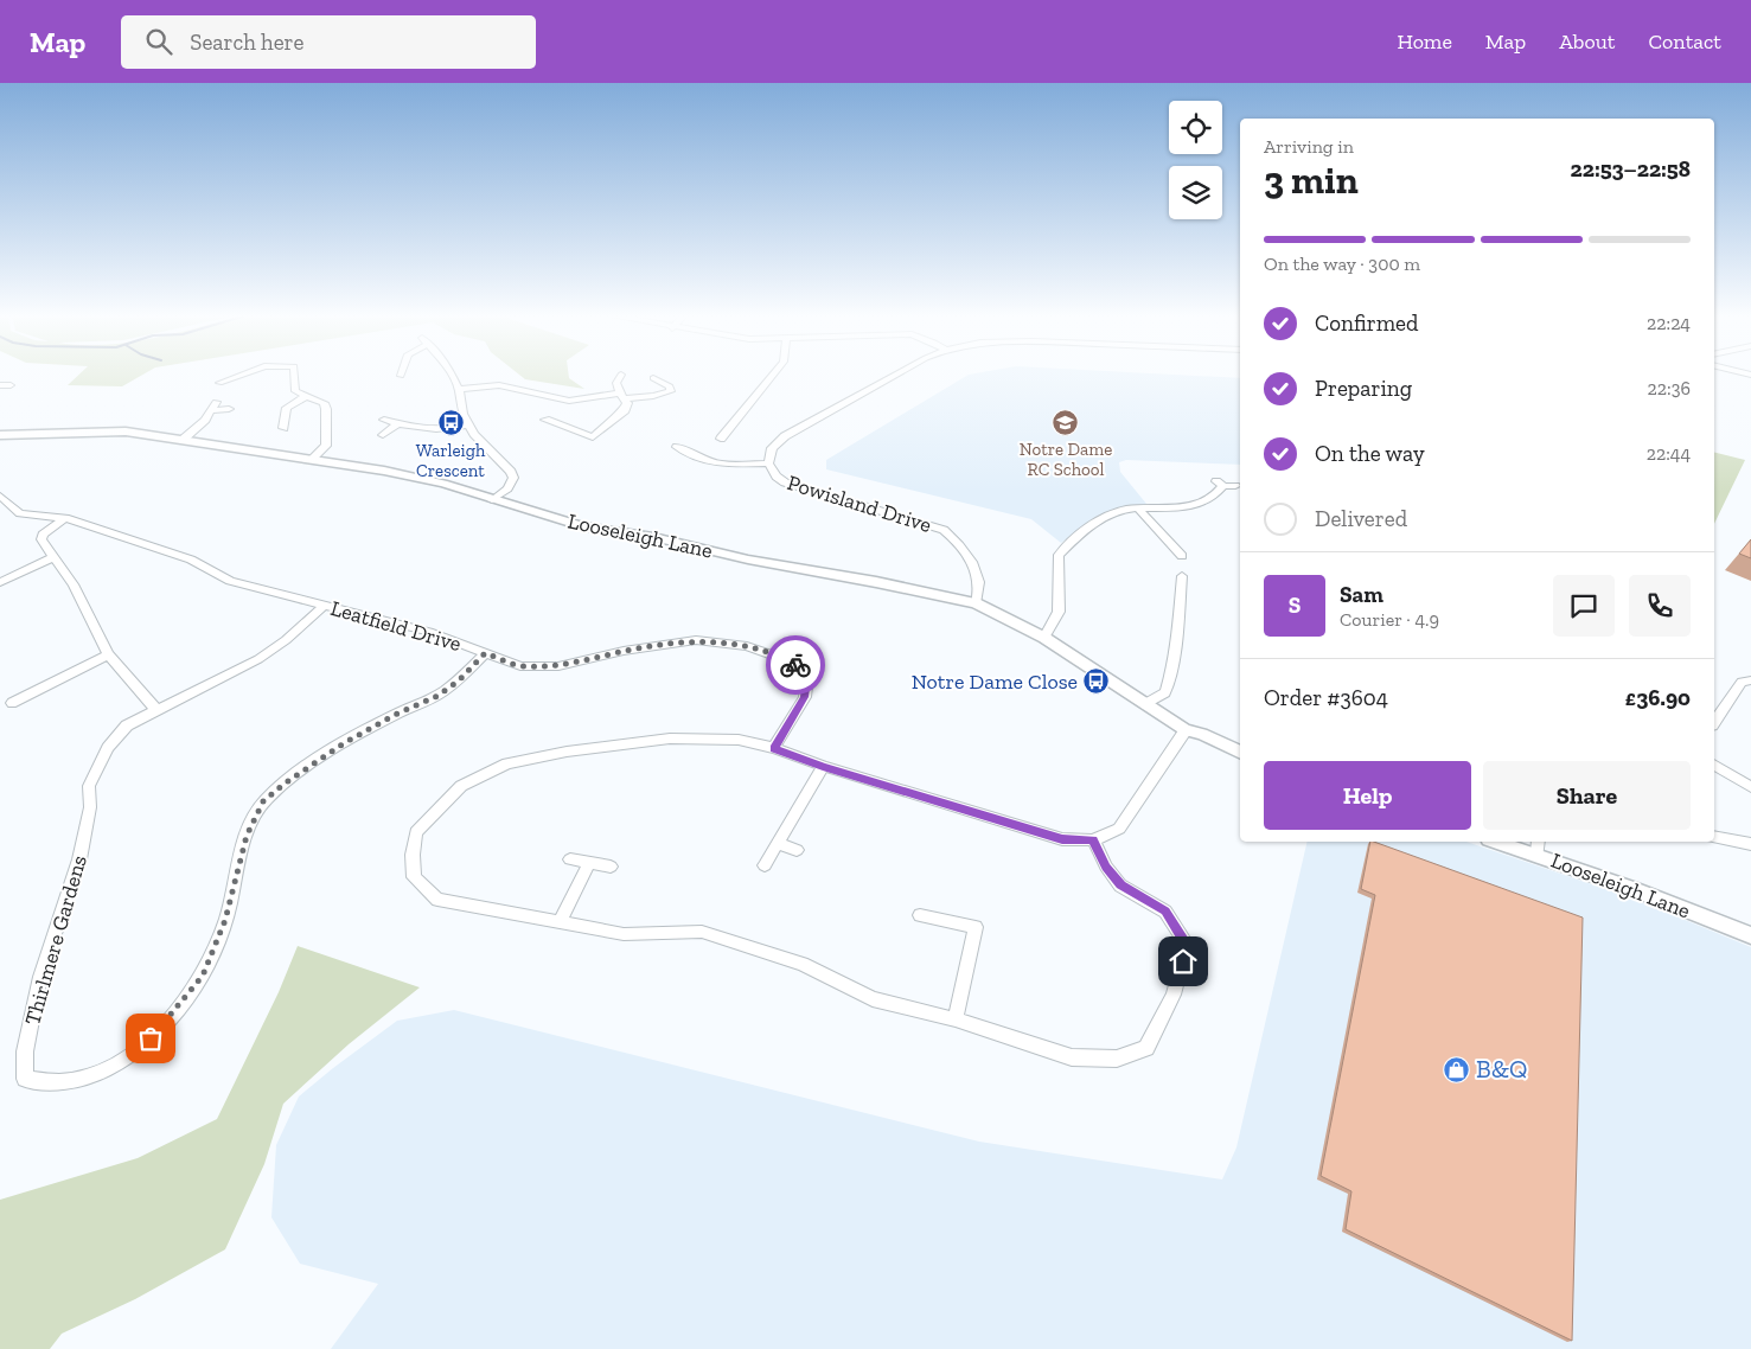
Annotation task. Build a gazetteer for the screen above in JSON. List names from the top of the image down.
{
  "streets": {
    "street": [
      "Powisland Drive",
      "Looseleigh Lane",
      "Leatfield Drive",
      "Thirlmere Gardens"
    ]
  },
  "crossings": [
    ["Powisland Drive", "Looseleigh Lane"],
    ["Leatfield Drive", "Thirlmere Gardens"]
  ],
  "places": {
    "school or university": ["Notre Dame RC School"],
    "bus stop": ["Warleigh Crescent", "Notre Dame Close"],
    "shop": ["B&Q"]
  },
  "page": {
    "header": "Map",
    "search": "Search here",
    "nav": [
      "Home",
      "Map",
      "About",
      "Contact"
    ],
    "heading": ["3 min", "Arriving in", "22:53–22:58"],
    "panel": [
      "Sam",
      "Courier · 4.9",
      "Order #3604",
      "£36.90"
    ],
    "bar": "On the way · 300 m",
    "list": [
      ["Confirmed", "22:24"],
      ["Preparing", "22:36"],
      ["On the way", "22:44"],
      "Delivered"
    ],
    "round": "S",
    "buttons": ["Help", "Share"]
  }
}
